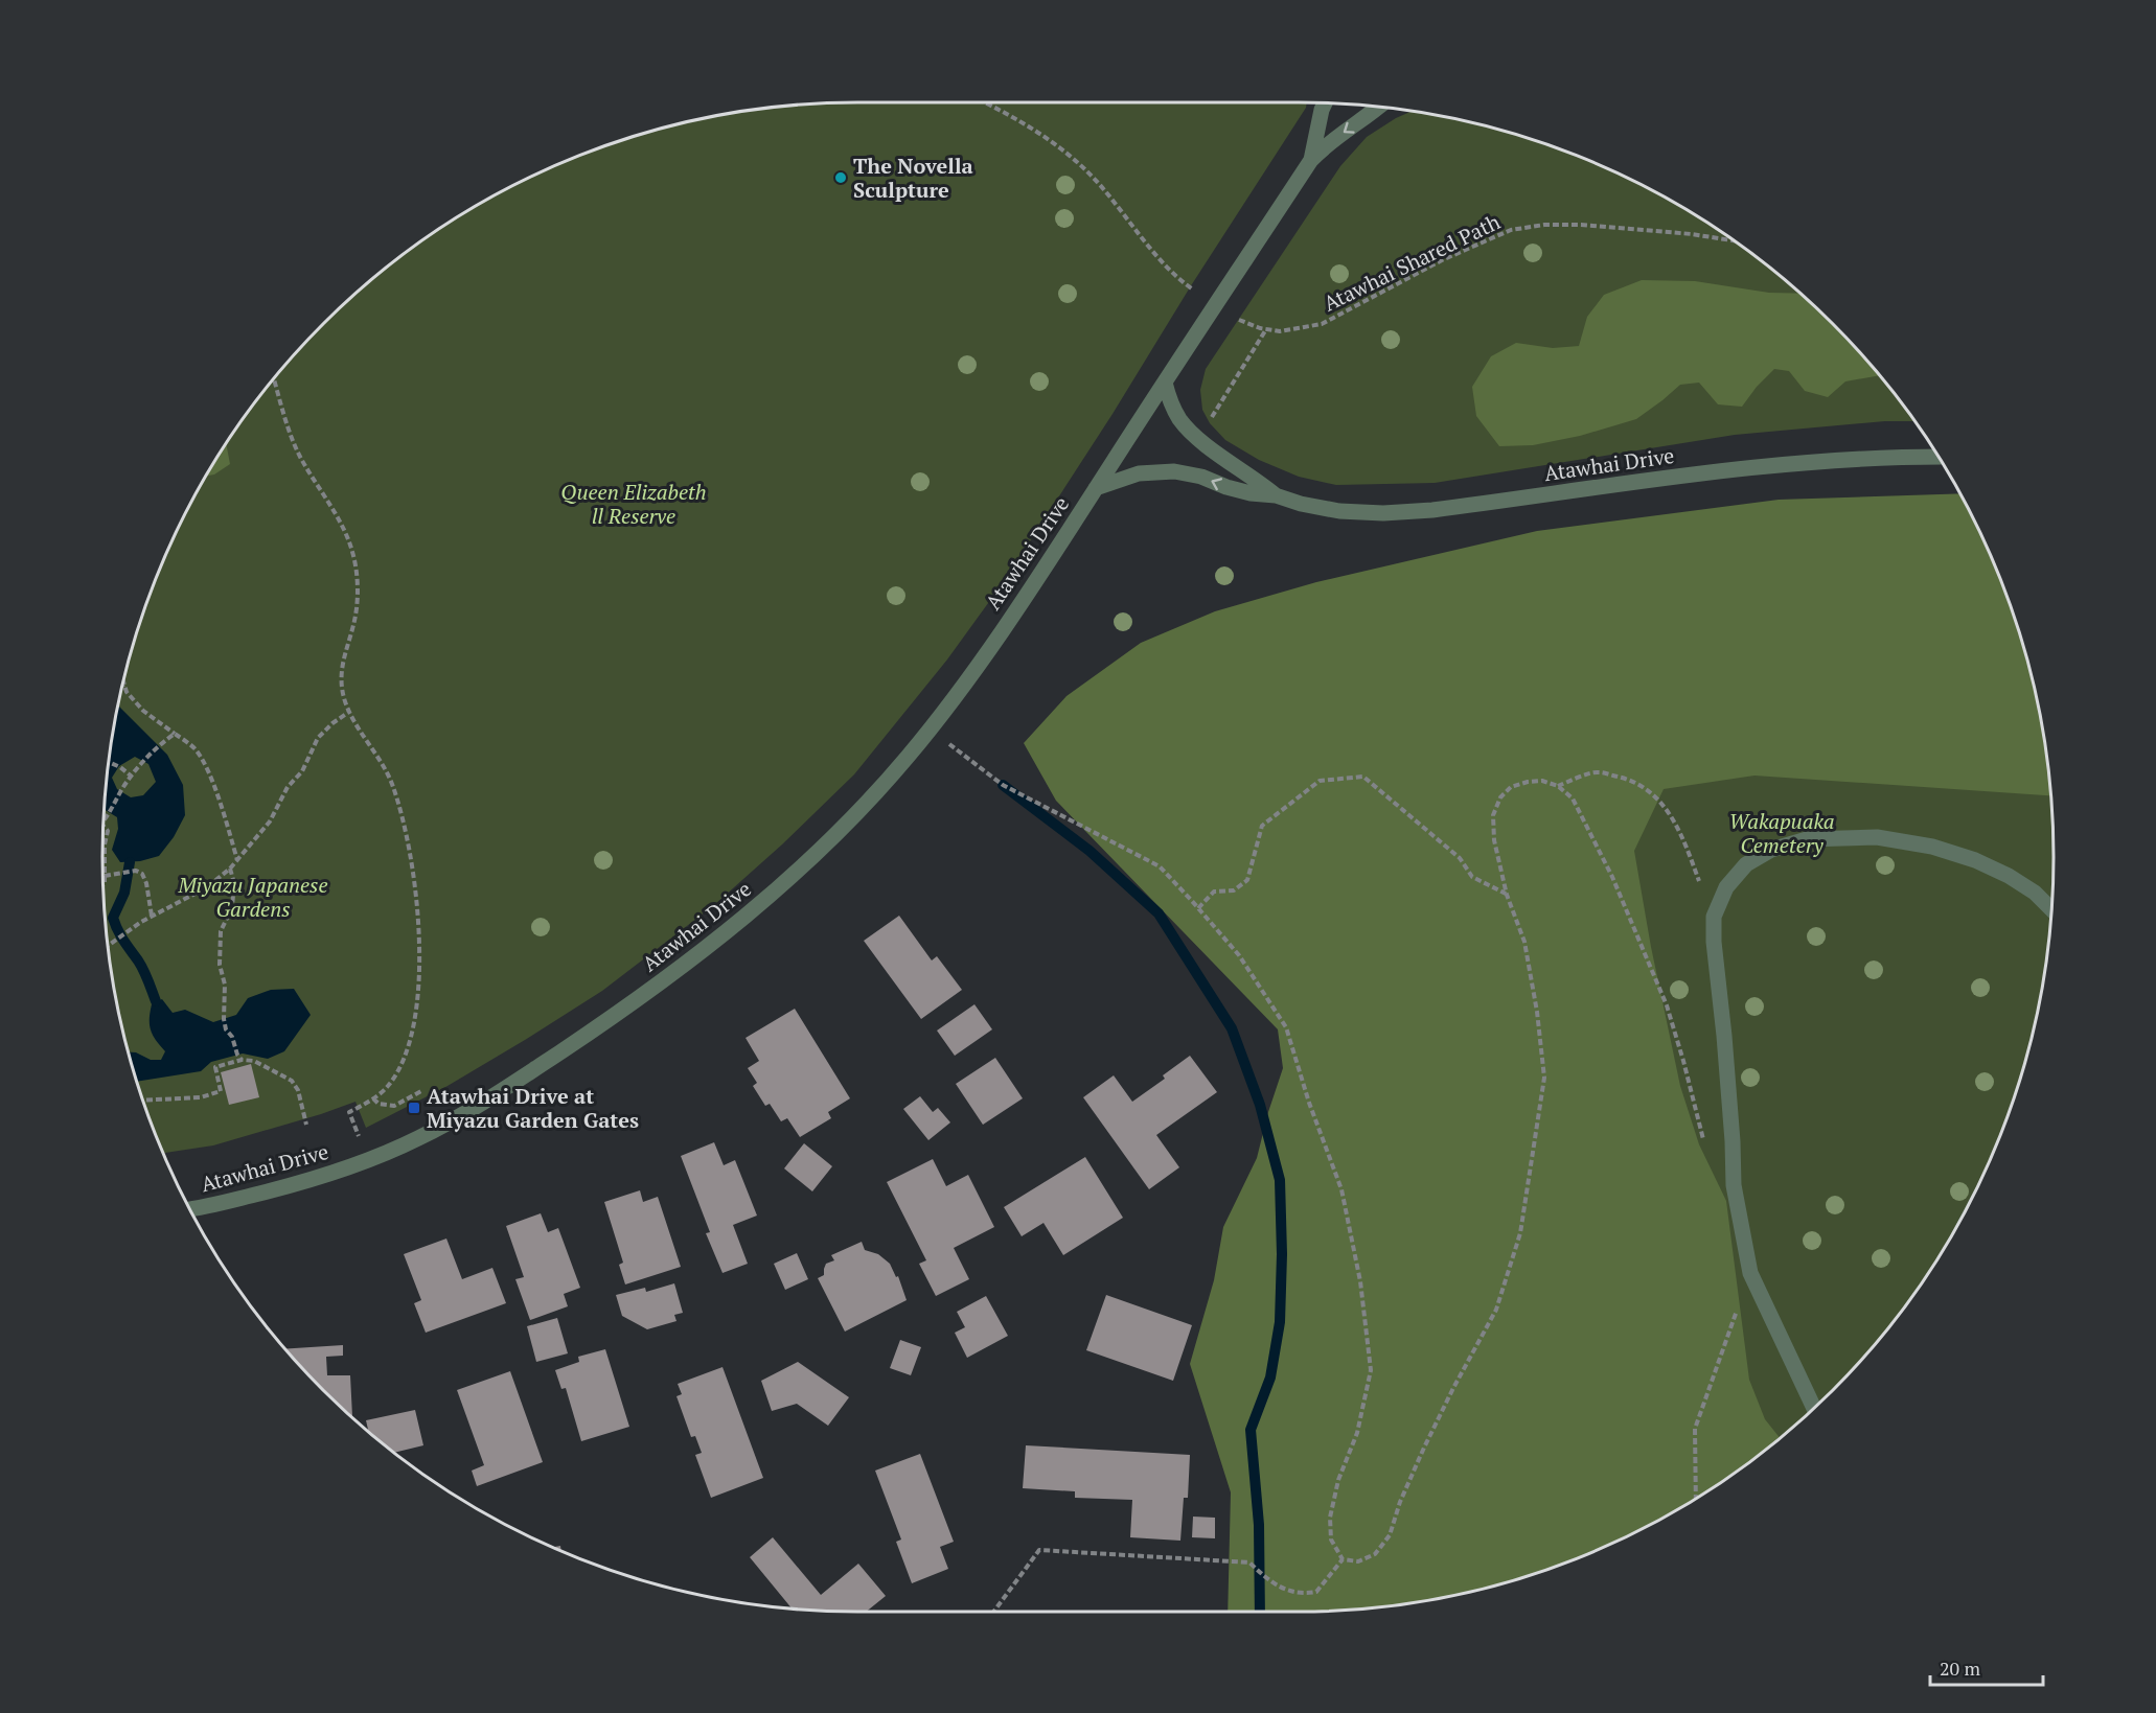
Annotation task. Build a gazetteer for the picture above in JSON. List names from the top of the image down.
{
  "streets": {
    "street": ["Atawhai Drive"],
    "path": ["Atawhai Shared Path"]
  },
  "parks": ["Queen Elizabeth ll Reserve", "Wakapuaka Cemetery", "Miyazu Japanese Gardens"],
  "places": {
    "other": ["The Novella Sculpture"],
    "transit": ["Atawhai Drive at Miyazu Garden Gates"]
  },
  "scale_bar": "20 m"
}
